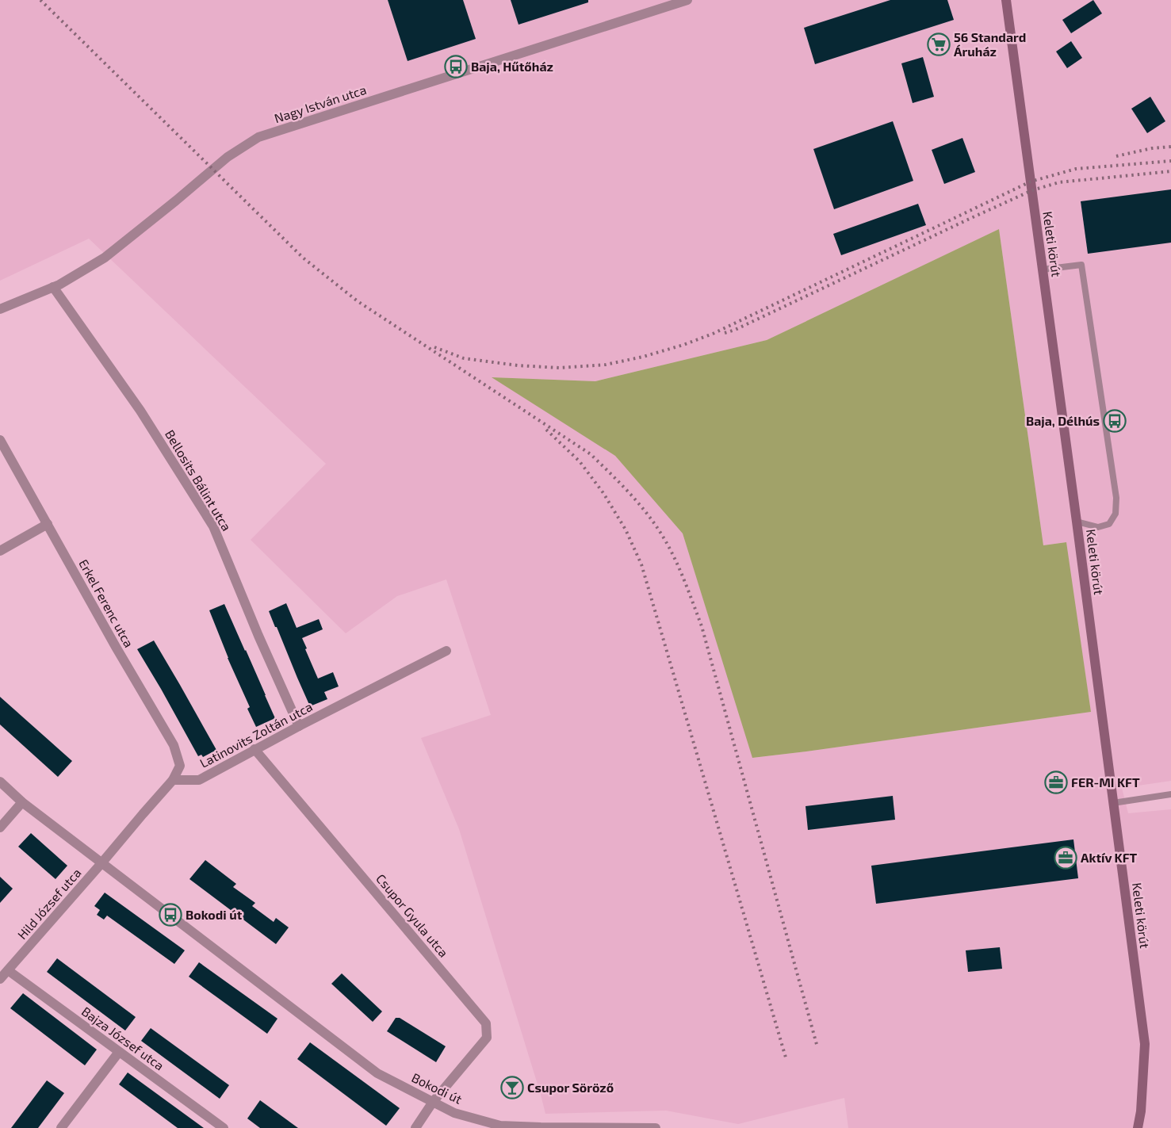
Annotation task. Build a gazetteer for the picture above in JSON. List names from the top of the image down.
{
  "streets": {
    "main road": ["Keleti körút"],
    "street": [
      "Nagy István utca",
      "Bellosits Bálint utca",
      "Erkel Ferenc utca",
      "Latinovits Zoltán utca",
      "Hild József utca",
      "Csupor Gyula utca",
      "Bajza József utca",
      "Bokodi út"
    ]
  },
  "crossings": [
    ["Nagy István utca", "Bellosits Bálint utca"],
    ["Bellosits Bálint utca", "Latinovits Zoltán utca"],
    ["Erkel Ferenc utca", "Latinovits Zoltán utca"],
    ["Latinovits Zoltán utca", "Csupor Gyula utca"],
    ["Hild József utca", "Bajza József utca"],
    ["Hild József utca", "Bokodi út"],
    ["Csupor Gyula utca", "Bokodi út"]
  ],
  "places": {
    "supermarket": ["56 Standard Áruház"],
    "bus stop": ["Baja, Hűtőház", "Baja, Délhús", "Bokodi út"],
    "office": ["FER-MI KFT", "Aktív KFT"],
    "bar": ["Csupor Söröző"]
  }
}
